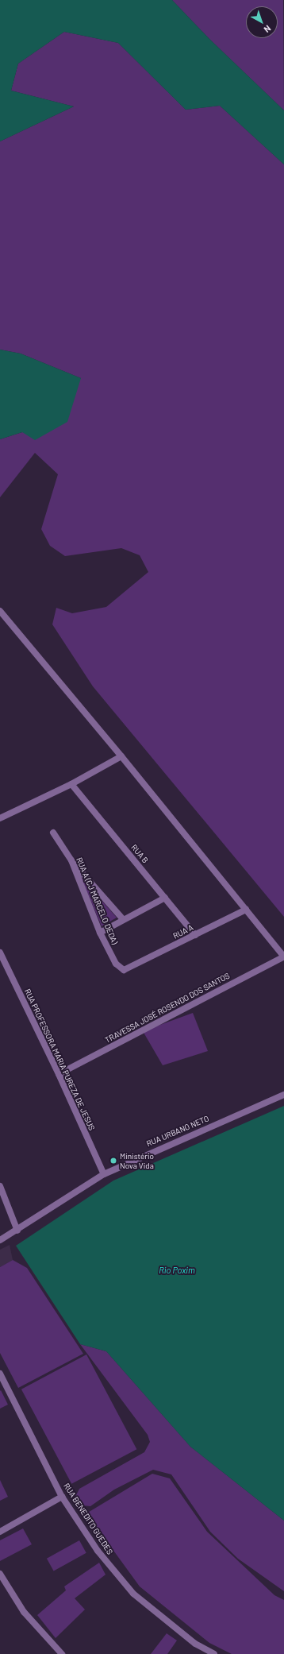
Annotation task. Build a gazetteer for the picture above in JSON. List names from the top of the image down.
{
  "streets": {
    "street": [
      "RUA B",
      "RUA A (CJ MARCELO DEDA)",
      "RUA A",
      "TRAVESSA JOSÉ ROSENDO DOS SANTOS",
      "RUA PROFESSORA MARIA PUREZA DE JESUS",
      "RUA URBANO NETO",
      "RUA BENEDITO GUEDES"
    ]
  },
  "crossings": [
    ["RUA B", "RUA A"],
    ["RUA A (CJ MARCELO DEDA)", "RUA A"],
    ["TRAVESSA JOSÉ ROSENDO DOS SANTOS", "RUA PROFESSORA MARIA PUREZA DE JESUS"],
    ["RUA PROFESSORA MARIA PUREZA DE JESUS", "RUA URBANO NETO"]
  ],
  "water": ["Rio Poxim"],
  "places": ["Ministério Nova Vida"],
  "north": "bottom right"
}
